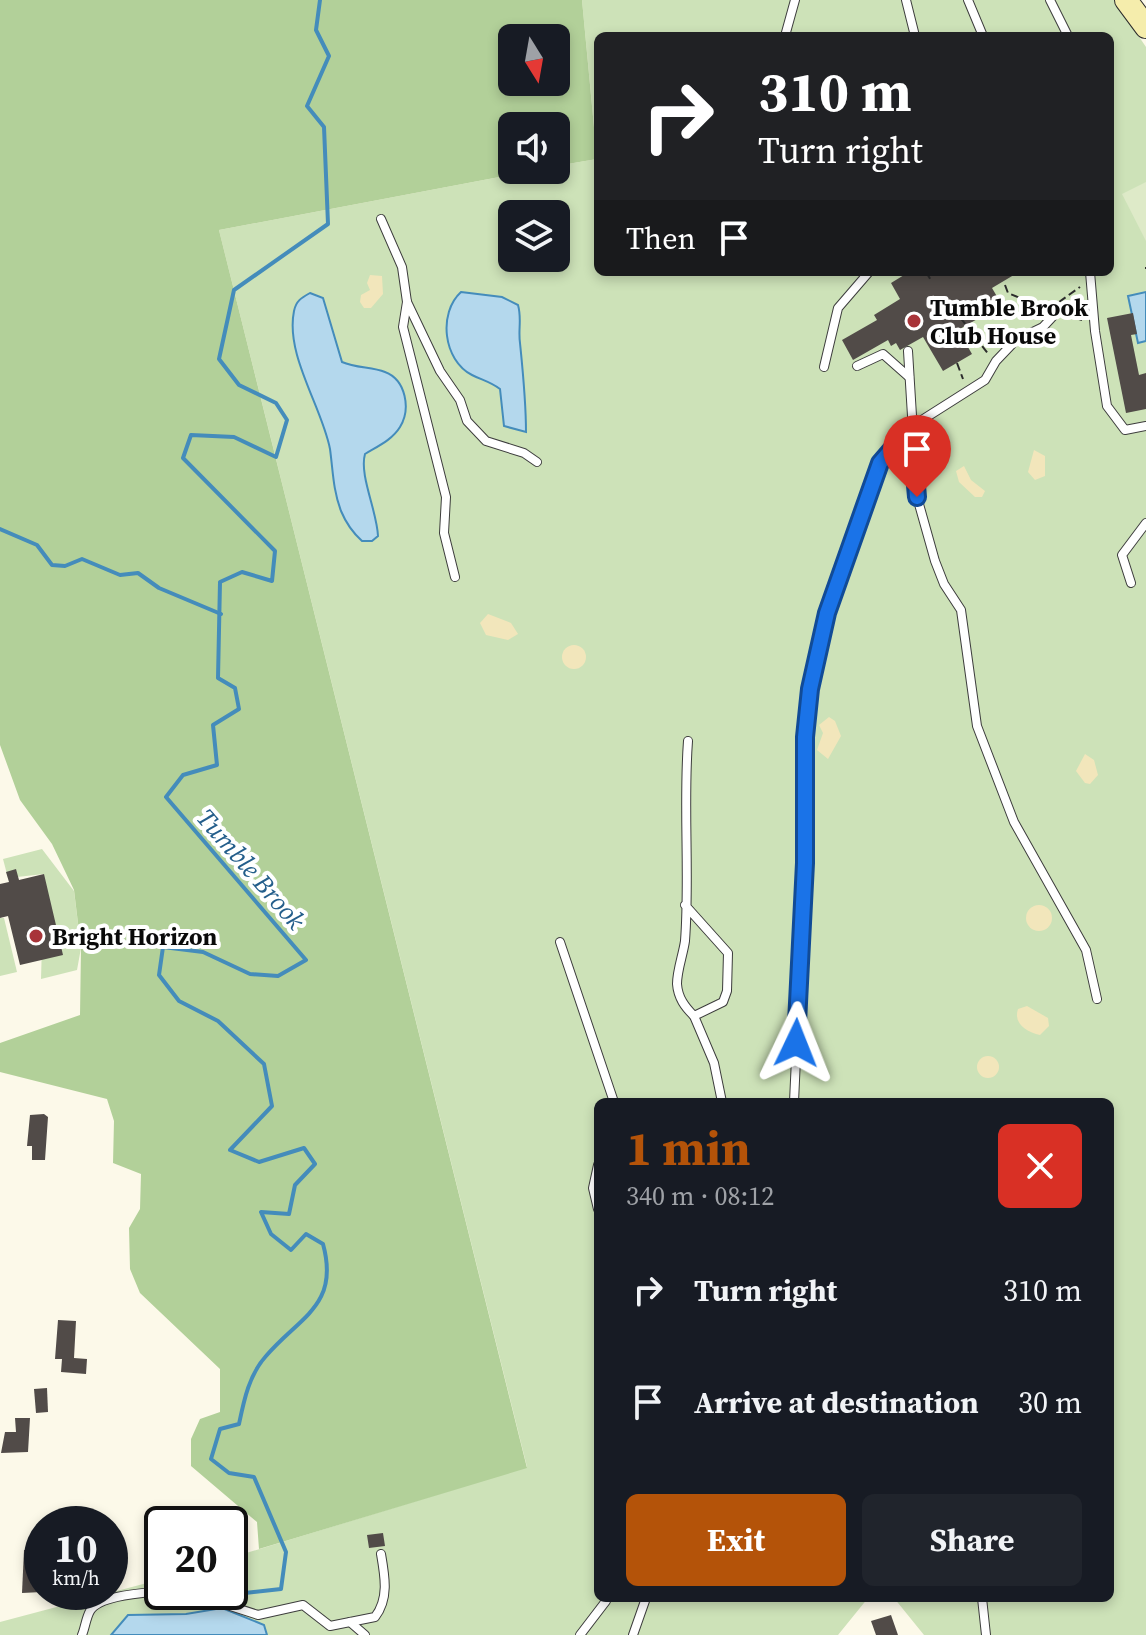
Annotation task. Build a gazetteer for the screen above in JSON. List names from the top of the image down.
{
  "water": ["Tumble Brook"],
  "places": ["Tumble Brook Club House", "Bright Horizon"],
  "north": "bottom",
  "page": {
    "turn": ["310 m", "Turn right"],
    "then": "Then",
    "heading": ["1 min", "340 m · 08:12"],
    "list": [
      {
        "name": "Turn right",
        "value": "310 m"
      },
      {
        "name": "Arrive at destination",
        "value": "30 m"
      }
    ],
    "buttons": ["Exit", "Share"],
    "speed": "10 km/h",
    "limit": "20"
  }
}
